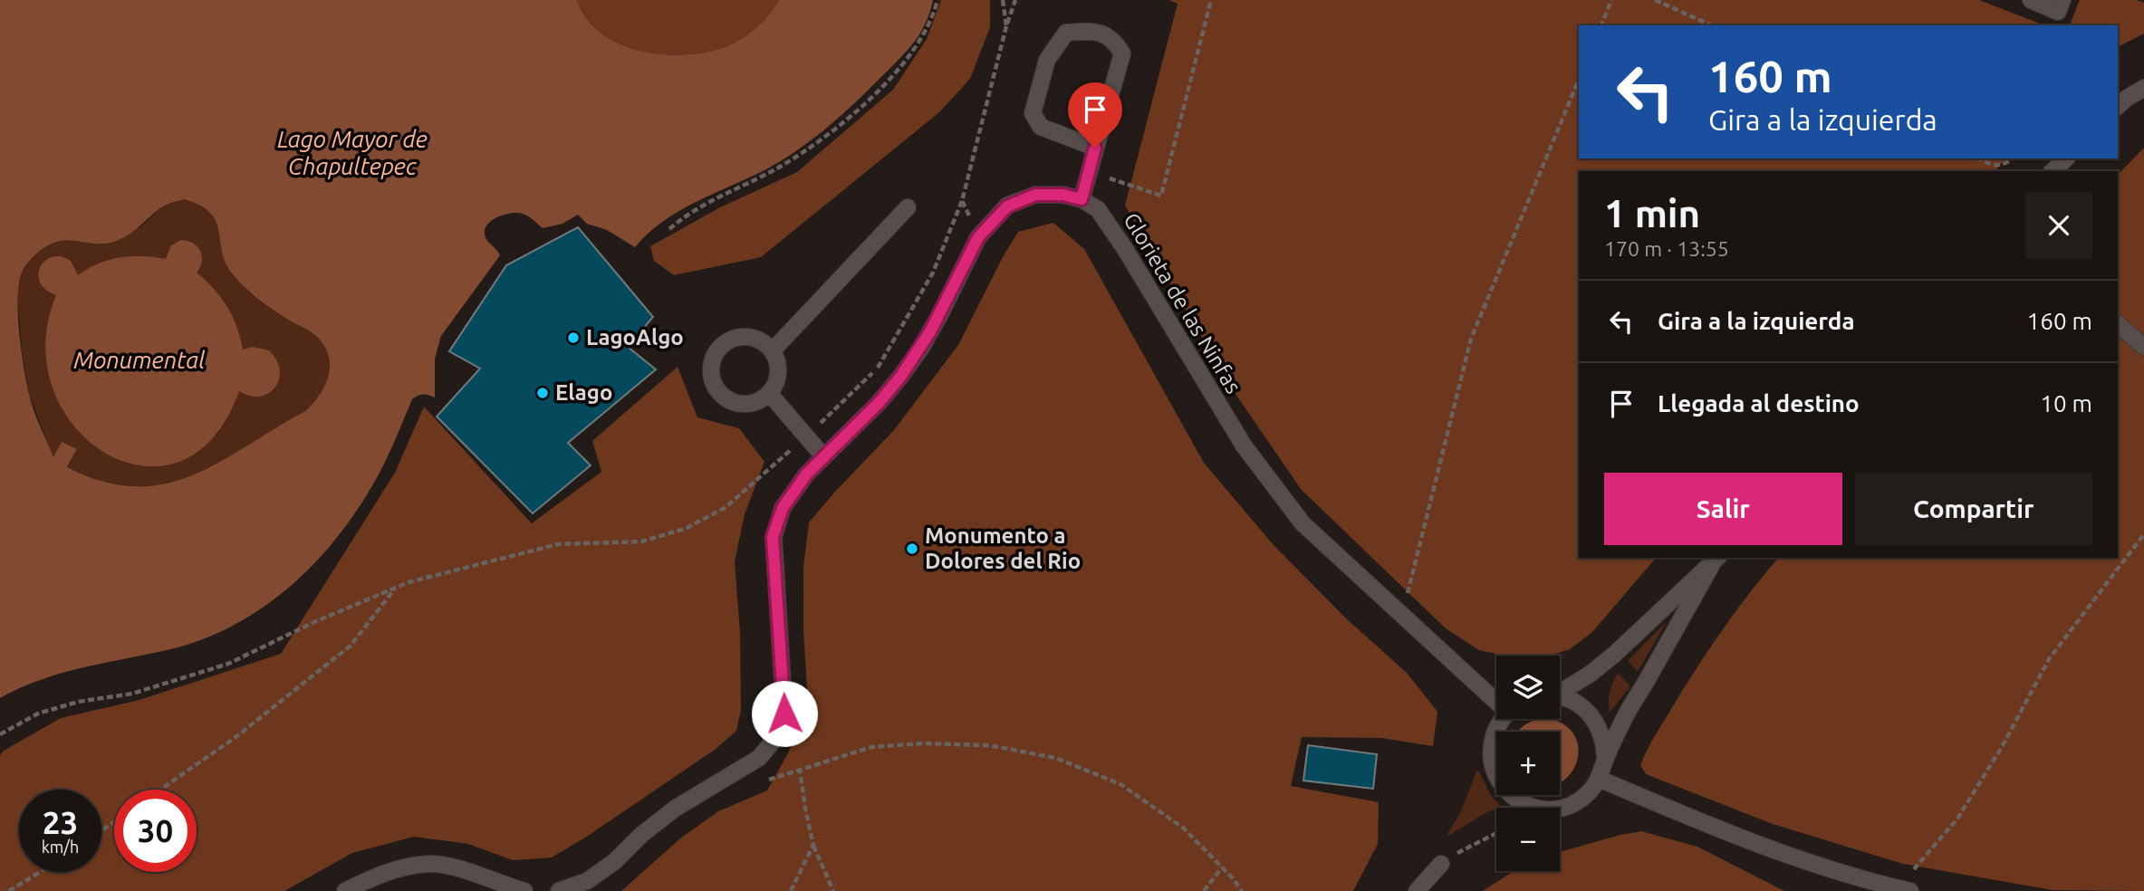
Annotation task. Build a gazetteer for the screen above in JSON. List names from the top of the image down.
{
  "streets": {
    "street": ["Glorieta de las Ninfas"]
  },
  "water": ["Lago Mayor de Chapultepec", "Monumental"],
  "places": ["LagoAlgo", "Elago", "Monumento a Dolores del Rio"],
  "page": {
    "turn": ["160 m", "Gira a la izquierda"],
    "heading": ["1 min", "170 m · 13:55"],
    "list": [
      {
        "name": "Gira a la izquierda",
        "value": "160 m"
      },
      {
        "name": "Llegada al destino",
        "value": "10 m"
      }
    ],
    "buttons": ["Salir", "Compartir"],
    "map_buttons": ["+", "−"],
    "speed": "23 km/h",
    "limit": "30"
  }
}
